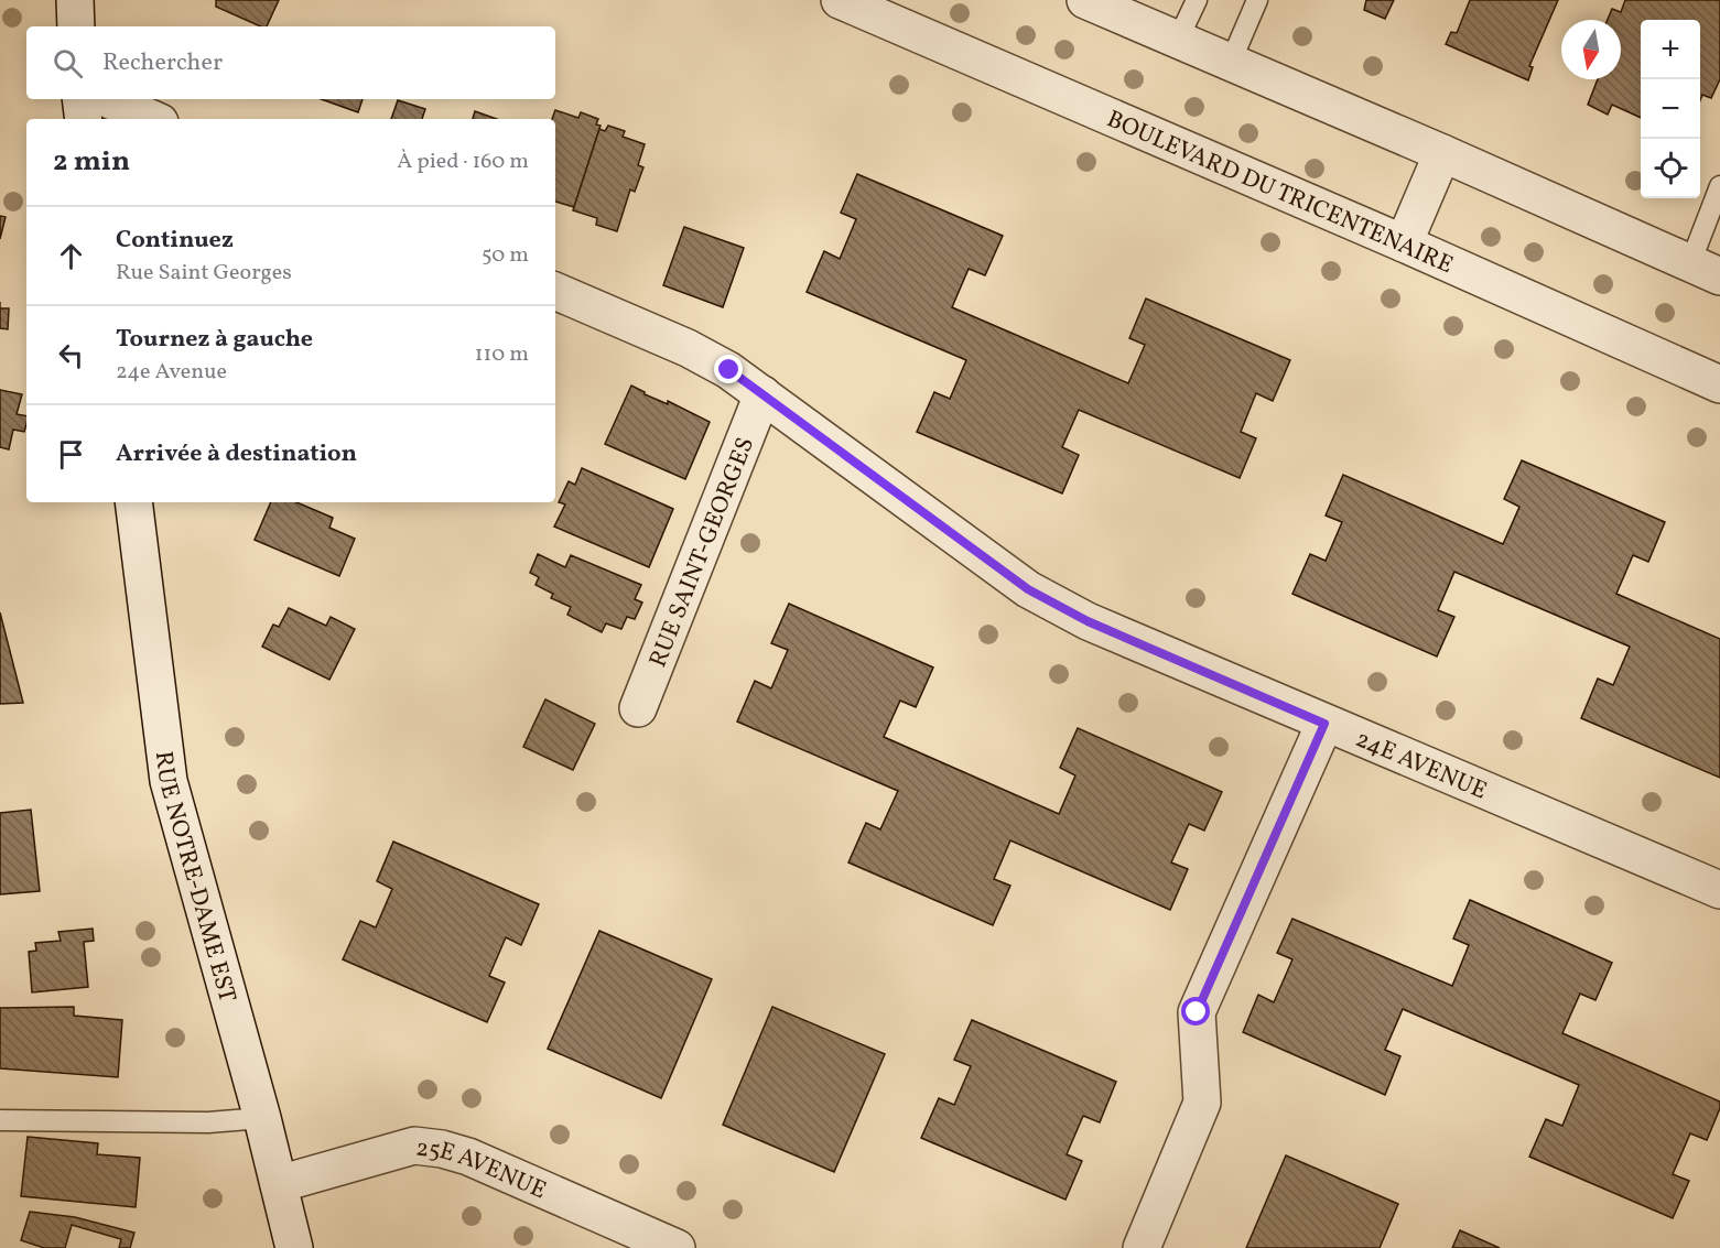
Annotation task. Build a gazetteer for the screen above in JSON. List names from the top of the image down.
{
  "streets": {
    "street": [
      "BOULEVARD DU TRICENTENAIRE",
      "RUE SAINT-GEORGES",
      "24E AVENUE",
      "RUE NOTRE-DAME EST",
      "25E AVENUE"
    ]
  },
  "crossings": [
    ["RUE SAINT-GEORGES", "24E AVENUE"],
    ["RUE NOTRE-DAME EST", "25E AVENUE"]
  ],
  "north": "bottom",
  "page": {
    "map_buttons": ["+", "−"],
    "search": "Rechercher",
    "heading": ["2 min", "À pied · 160 m"],
    "list": [
      ["Continuez", "Rue Saint Georges", "50 m"],
      ["Tournez à gauche", "24e Avenue", "110 m"],
      "Arrivée à destination"
    ]
  }
}
